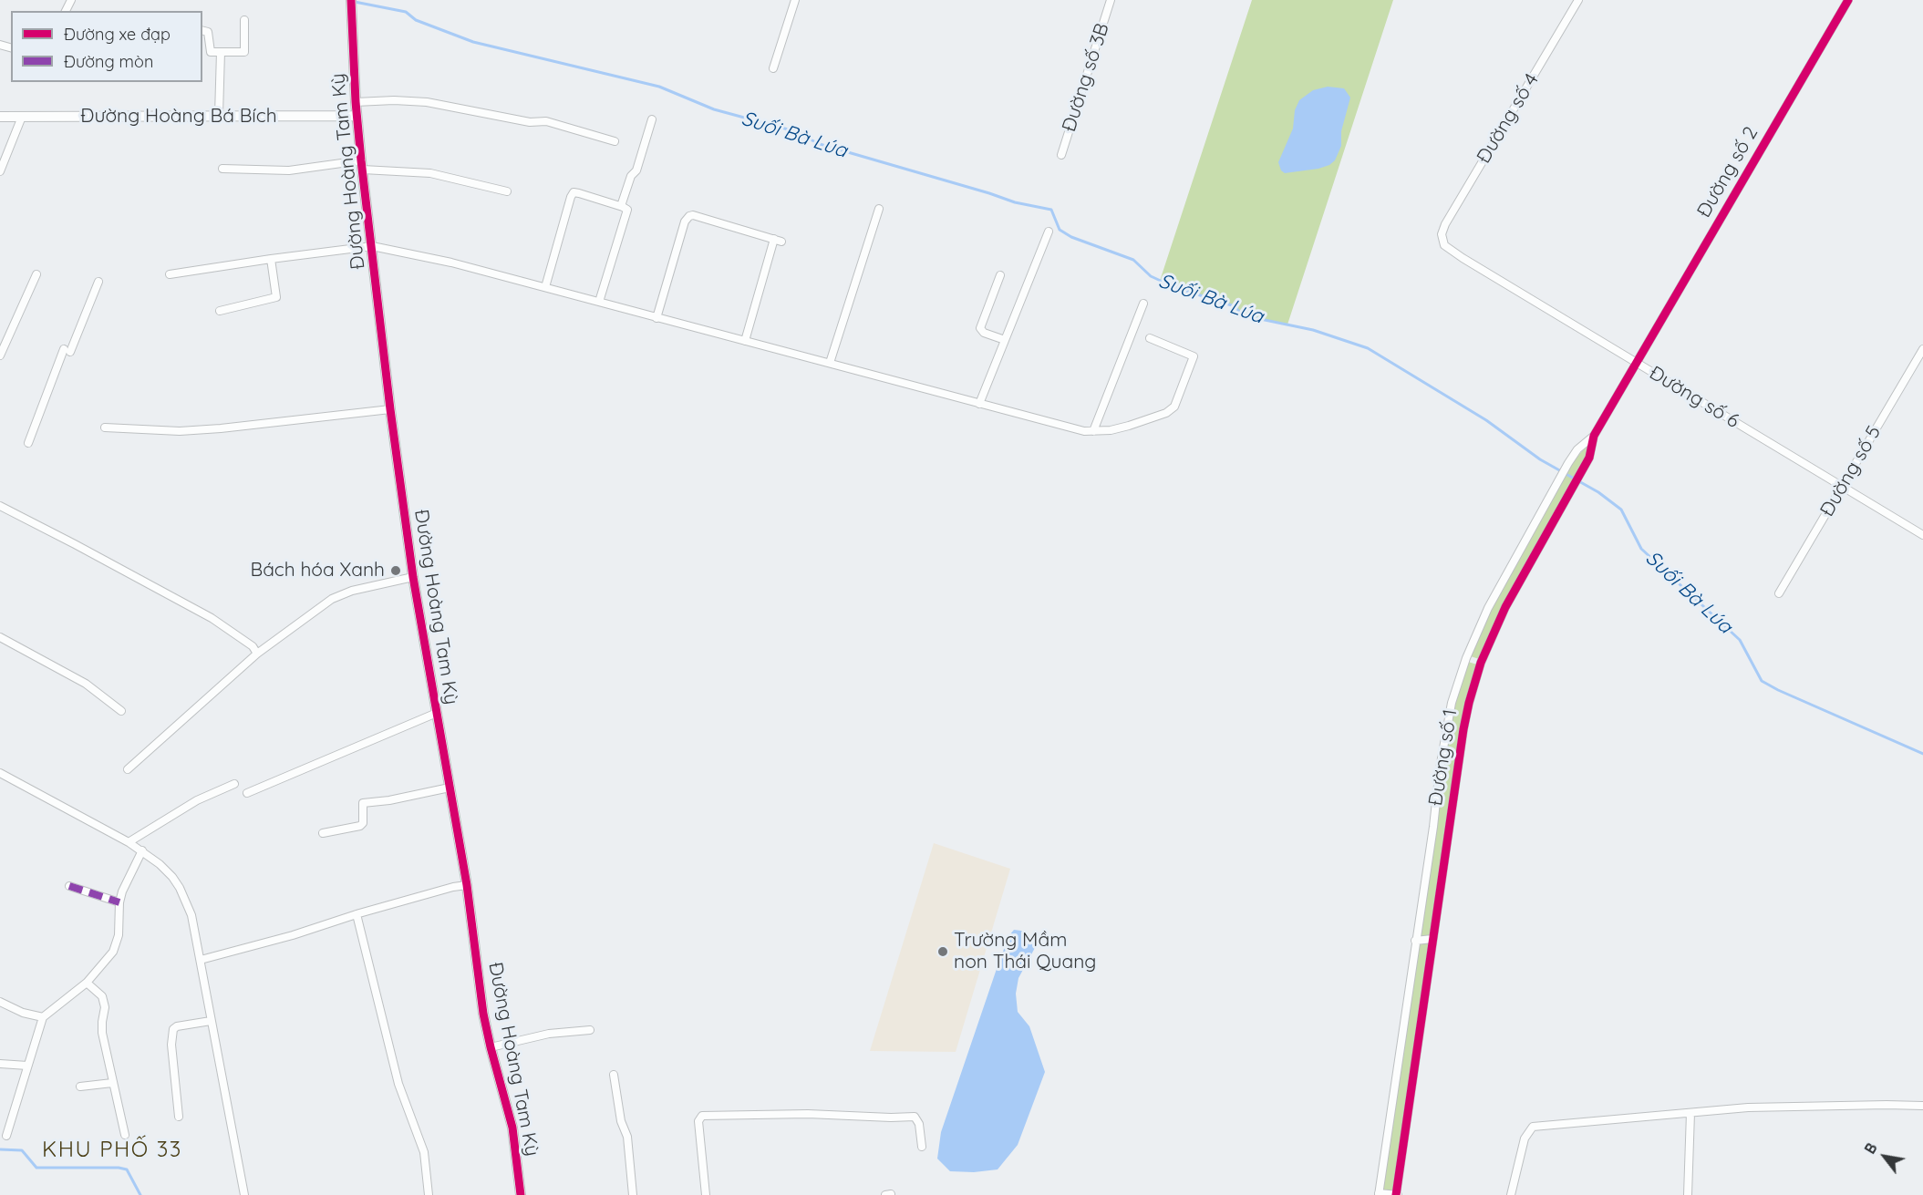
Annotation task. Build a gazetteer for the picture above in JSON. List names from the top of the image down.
{
  "streets": {
    "street": [
      "Đường số 3B",
      "Đường Hoàng Bá Bích",
      "Đường số 4",
      "Đường Hoàng Tam Kỳ",
      "Đường số 2",
      "Đường số 6",
      "Đường số 5",
      "Đường số 1"
    ]
  },
  "crossings": [
    ["Đường Hoàng Bá Bích", "Đường Hoàng Tam Kỳ"],
    ["Đường số 4", "Đường số 6"],
    ["Đường số 2", "Đường số 6"],
    ["Đường số 2", "Đường số 1"],
    ["Đường số 6", "Đường số 5"],
    ["Đường số 6", "Đường số 1"]
  ],
  "districts": ["KHU PHỐ 33"],
  "water": ["Suối Bà Lúa"],
  "places": ["Bách hóa Xanh", "Trường Mầm non Thái Quang"],
  "legend": ["Đường xe đạp", "Đường mòn"],
  "north": "top left"
}
